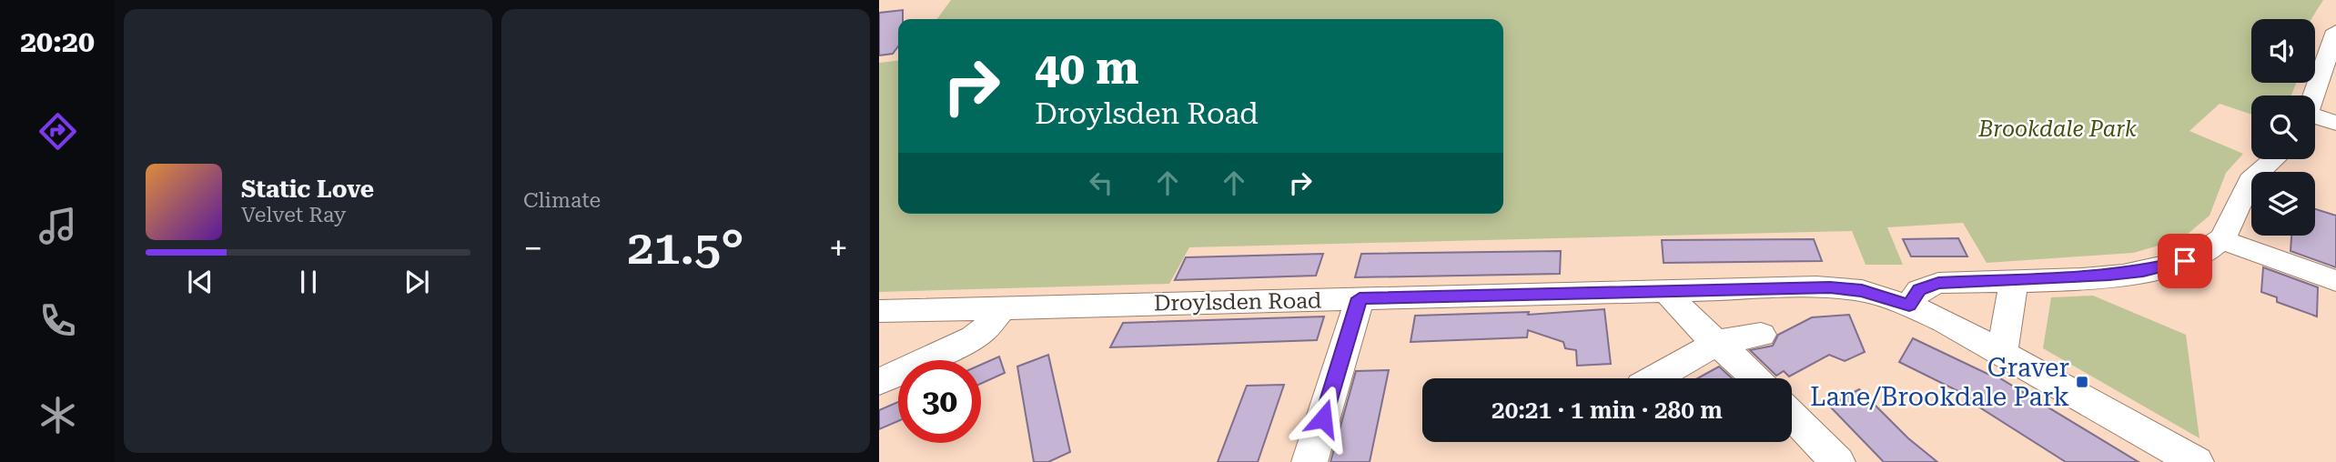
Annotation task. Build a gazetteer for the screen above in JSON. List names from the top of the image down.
{
  "streets": {
    "street": ["Droylsden Road"]
  },
  "parks": ["Brookdale Park"],
  "places": {
    "transit": ["Graver Lane/Brookdale Park"]
  },
  "page": {
    "tabs": "20:20",
    "tile": "Climate",
    "turn": ["40 m", "Droylsden Road"],
    "song": ["Static Love", "Velvet Ray"],
    "heat": ["−", "21.5°", "+"],
    "limit": "30",
    "trip": "20:21 · 1 min · 280 m"
  }
}
